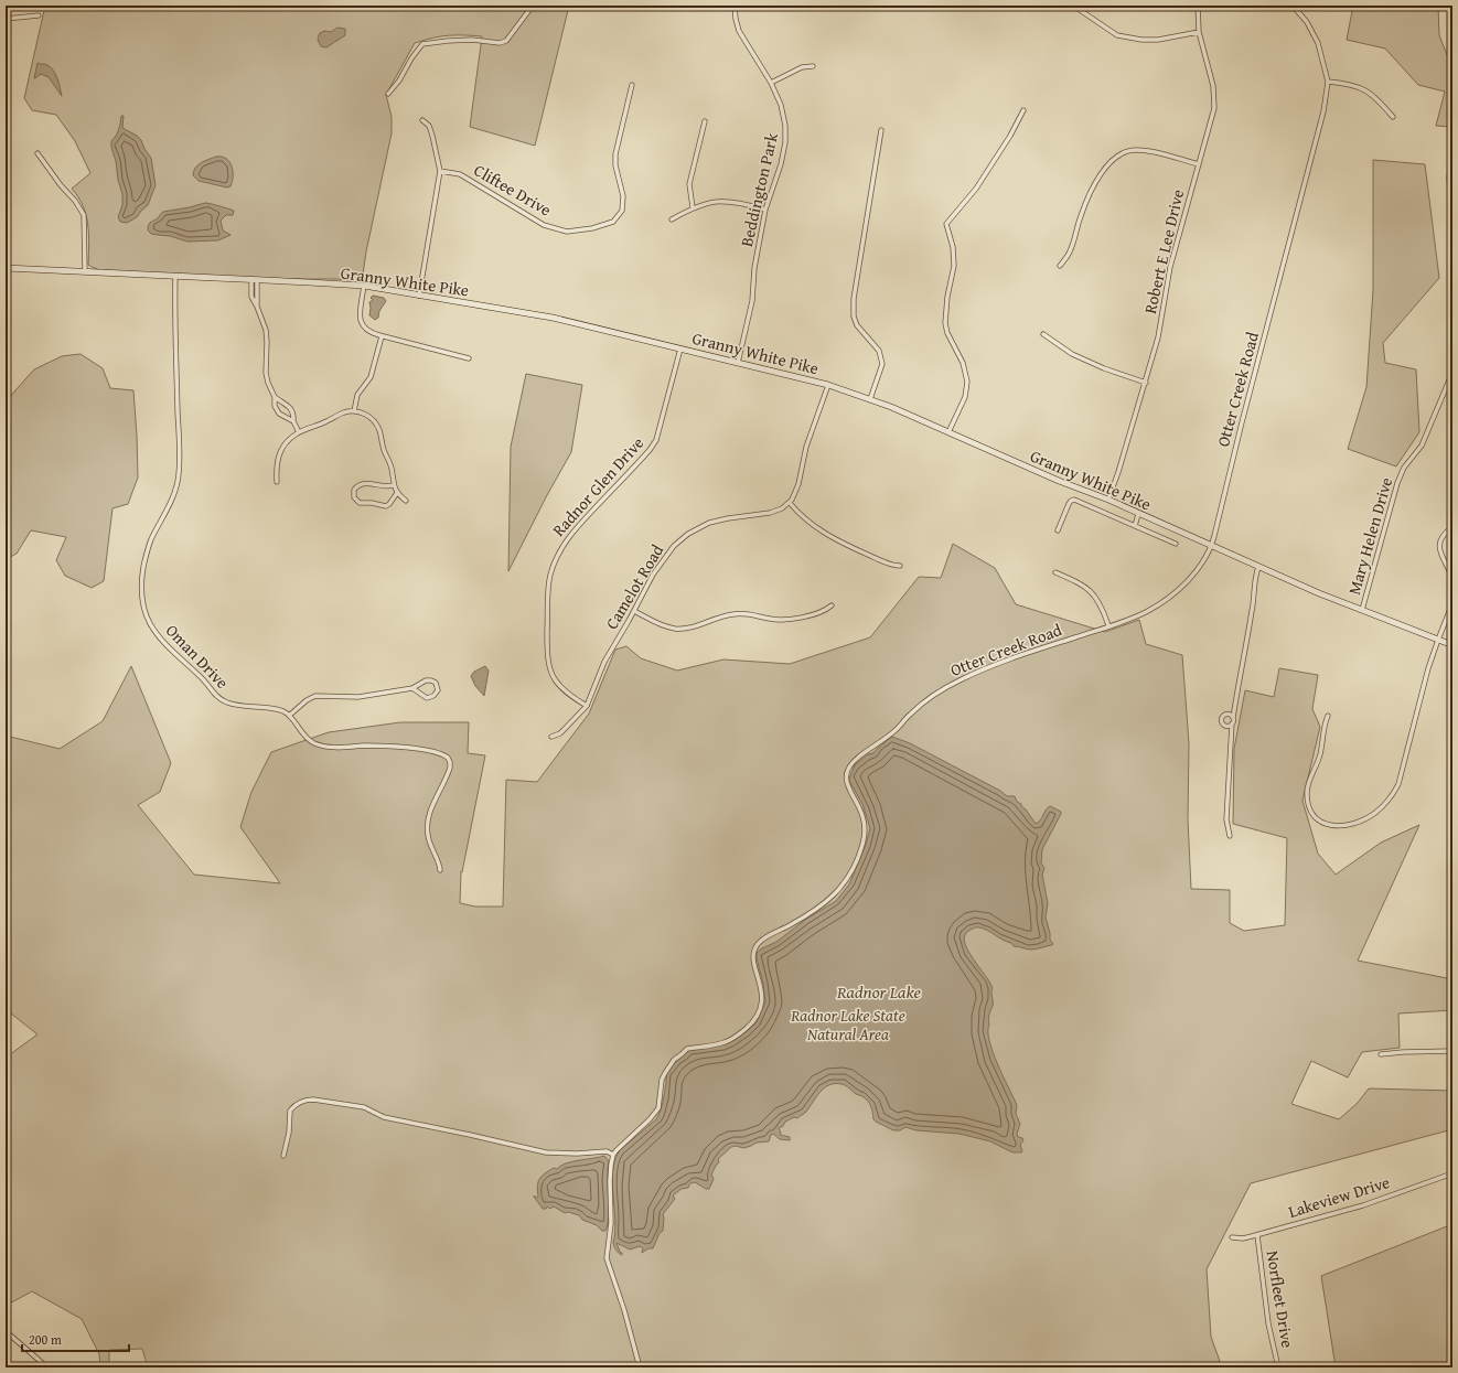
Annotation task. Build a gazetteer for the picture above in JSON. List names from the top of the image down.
{
  "streets": {
    "main road": ["Granny White Pike"],
    "street": [
      "Cliftee Drive",
      "Beddington Park",
      "Robert E Lee Drive",
      "Otter Creek Road",
      "Radnor Glen Drive",
      "Mary Helen Drive",
      "Camelot Road",
      "Oman Drive",
      "Lakeview Drive",
      "Norfleet Drive"
    ]
  },
  "crossings": [
    ["Beddington Park", "Granny White Pike"],
    ["Robert E Lee Drive", "Granny White Pike"],
    ["Granny White Pike", "Otter Creek Road"],
    ["Granny White Pike", "Radnor Glen Drive"],
    ["Granny White Pike", "Mary Helen Drive"],
    ["Granny White Pike", "Oman Drive"],
    ["Radnor Glen Drive", "Camelot Road"],
    ["Lakeview Drive", "Norfleet Drive"]
  ],
  "water": ["Radnor Lake"],
  "parks": ["Radnor Lake State Natural Area"],
  "scale_bar": "200 m"
}
